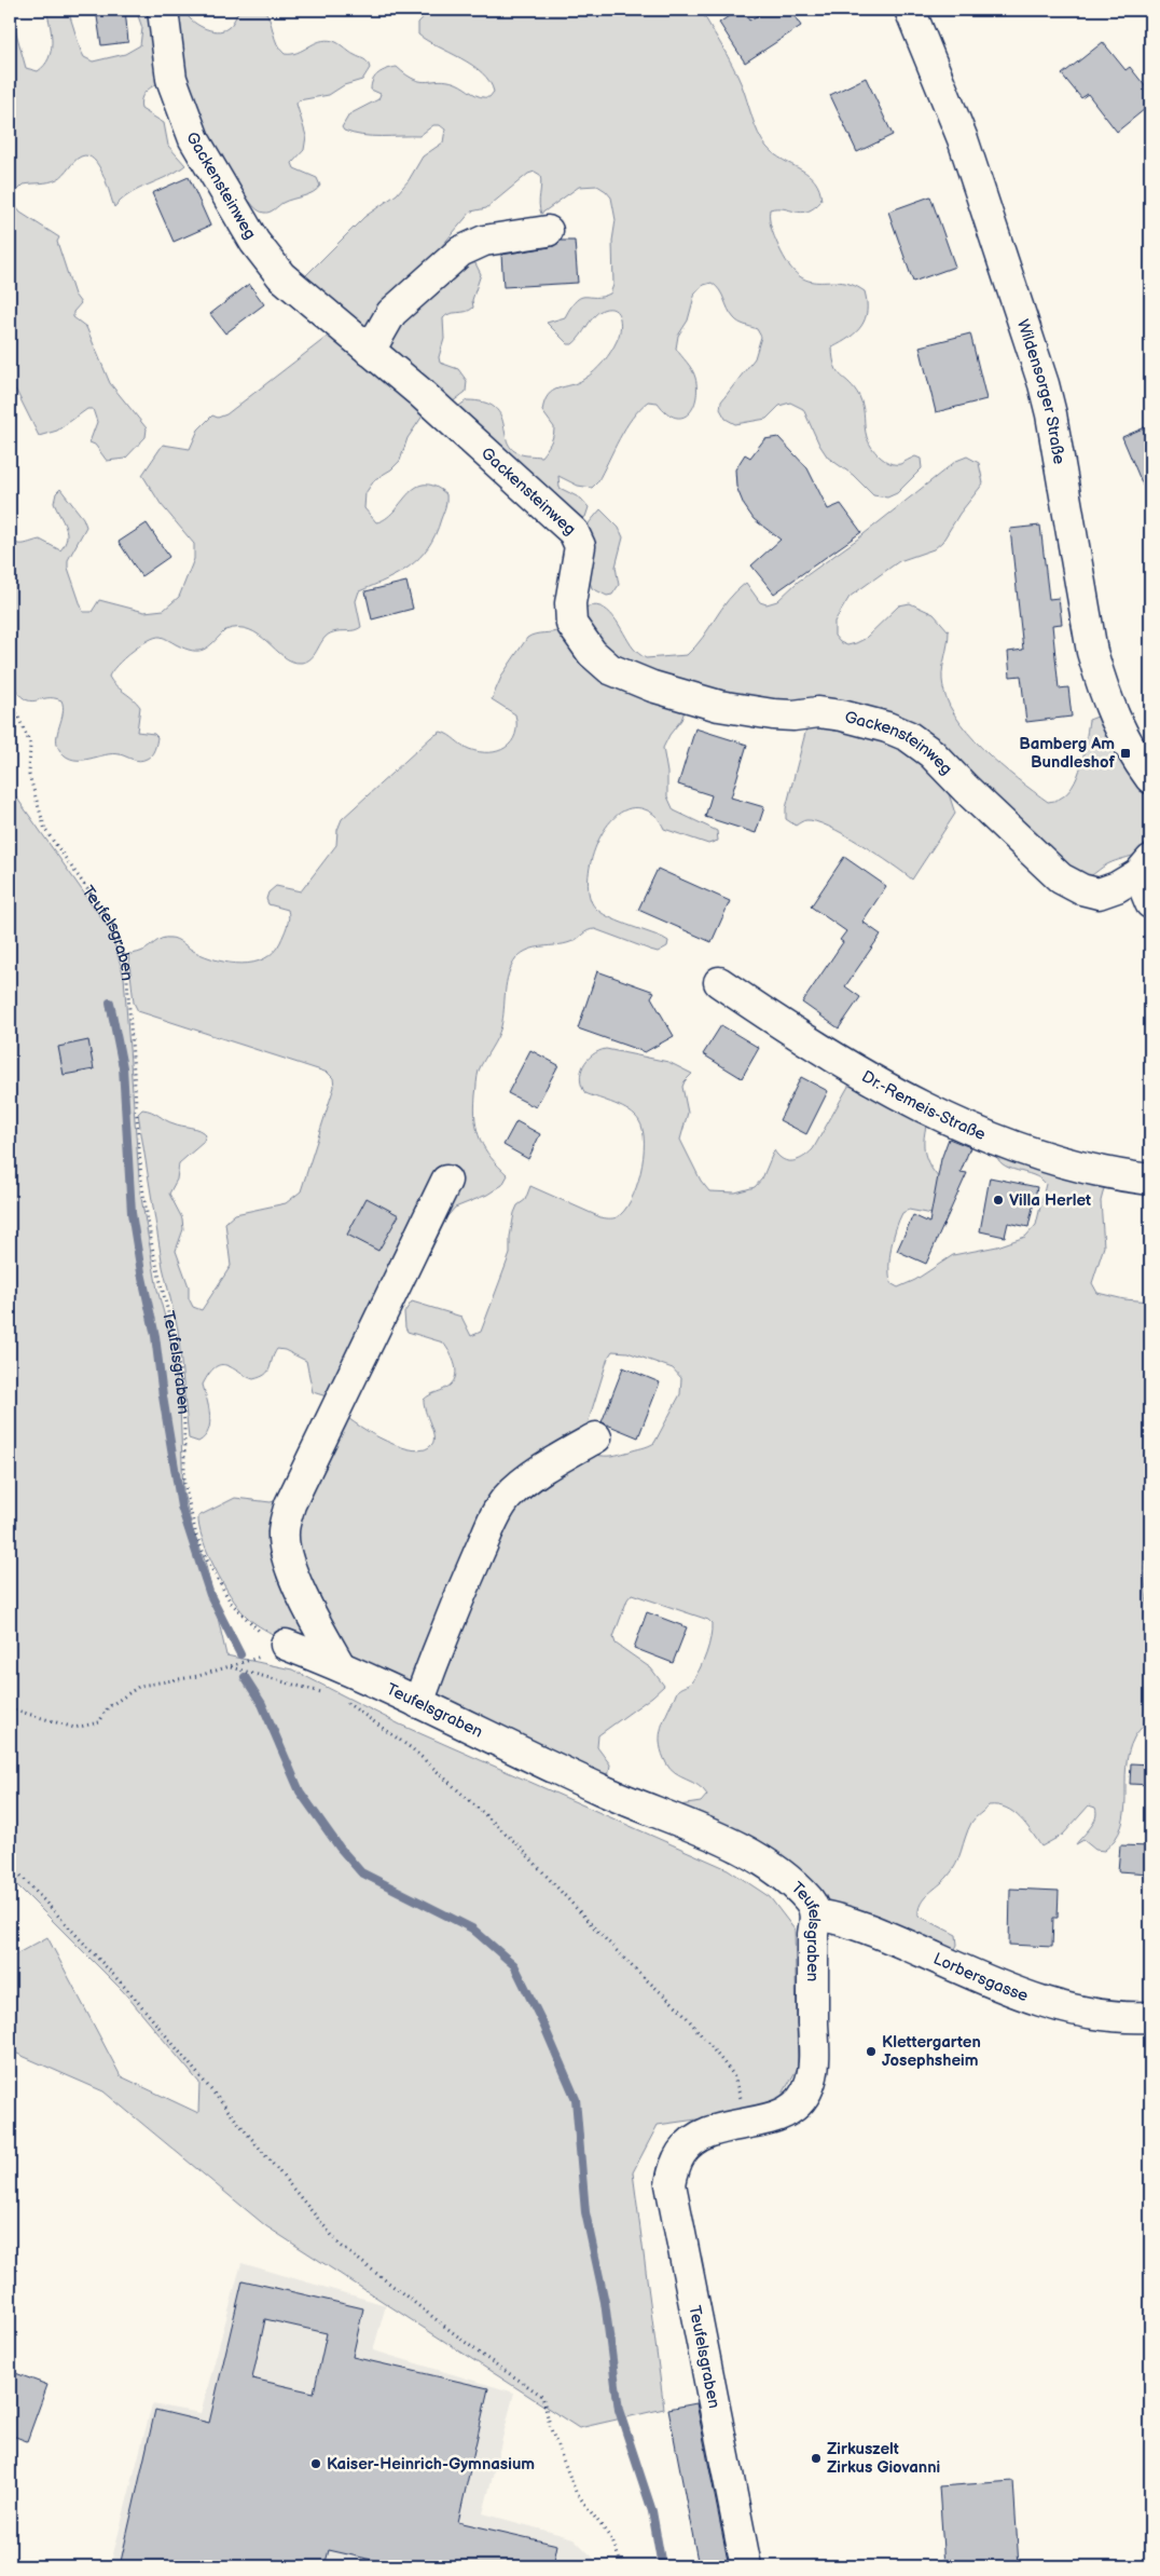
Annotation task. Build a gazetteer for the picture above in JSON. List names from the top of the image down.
{
  "streets": {
    "street": [
      "Gackensteinweg",
      "Wildensorger Straße",
      "Teufelsgraben",
      "Dr.-Remeis-Straße",
      "Lorbersgasse"
    ]
  },
  "crossings": [
    ["Teufelsgraben", "Lorbersgasse"]
  ],
  "places": {
    "transit": ["Bamberg Am Bundleshof"],
    "other": [
      "Villa Herlet",
      "Klettergarten Josephsheim",
      "Zirkuszelt Zirkus Giovanni",
      "Kaiser-Heinrich-Gymnasium"
    ]
  }
}
